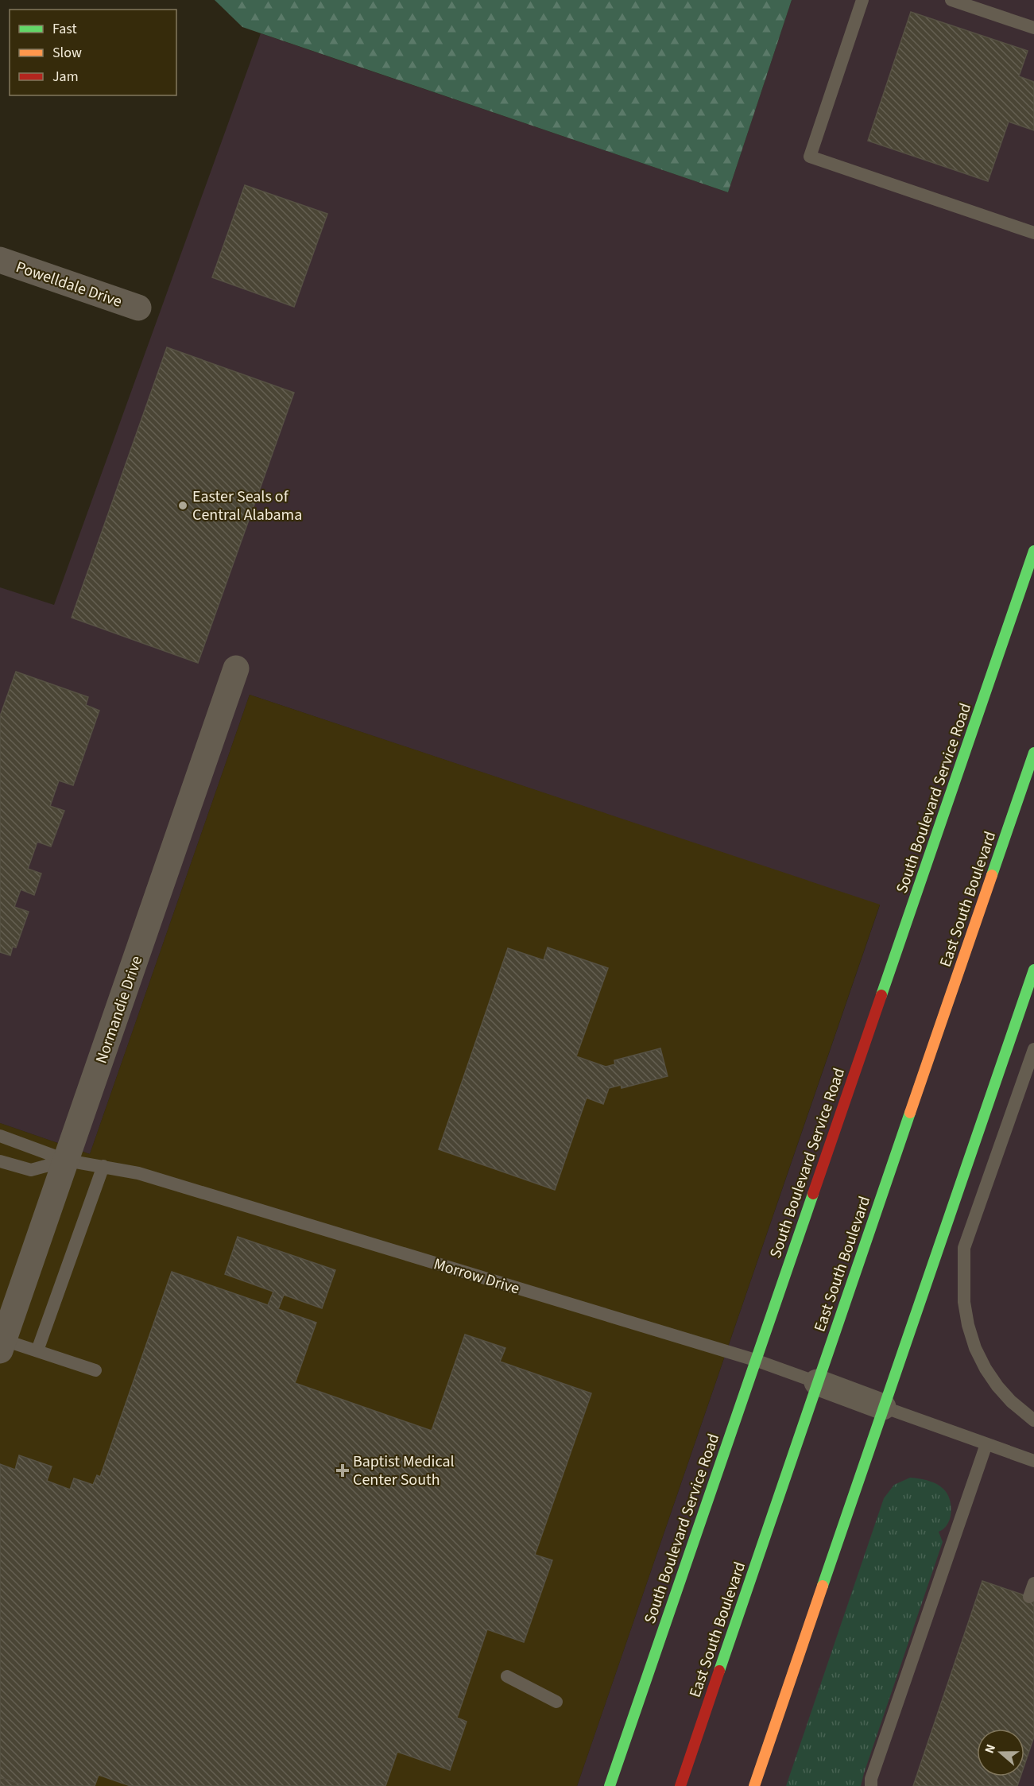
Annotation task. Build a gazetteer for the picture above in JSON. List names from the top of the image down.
{
  "streets": {
    "main road": ["South Boulevard Service Road", "East South Boulevard"],
    "street": ["Powelldale Drive", "Normandie Drive", "Morrow Drive"]
  },
  "crossings": [
    ["South Boulevard Service Road", "Morrow Drive"],
    ["East South Boulevard", "Morrow Drive"],
    ["Normandie Drive", "Morrow Drive"]
  ],
  "places": {
    "other": ["Easter Seals of Central Alabama"],
    "health": ["Baptist Medical Center South"]
  },
  "legend": ["Fast", "Slow", "Jam"],
  "north": "left"
}
